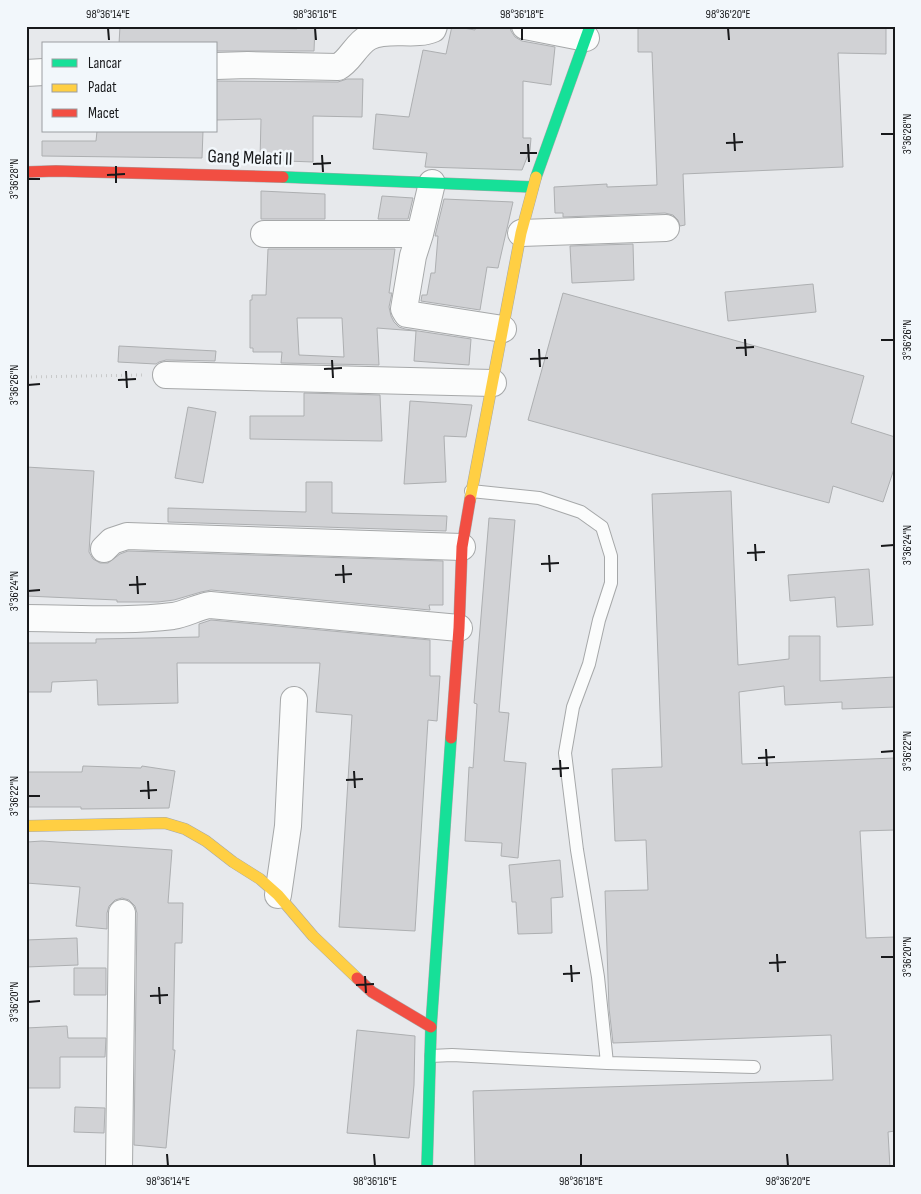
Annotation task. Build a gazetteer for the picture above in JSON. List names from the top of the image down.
{
  "streets": {
    "street": ["Gang Melati II"]
  },
  "legend": ["Lancar", "Padat", "Macet"],
  "coordinates": [
    "98°36'14\"E",
    "98°36'16\"E",
    "98°36'18\"E",
    "98°36'20\"E",
    "3°36'28\"N",
    "3°36'26\"N",
    "3°36'24\"N",
    "3°36'22\"N",
    "3°36'20\"N"
  ]
}
